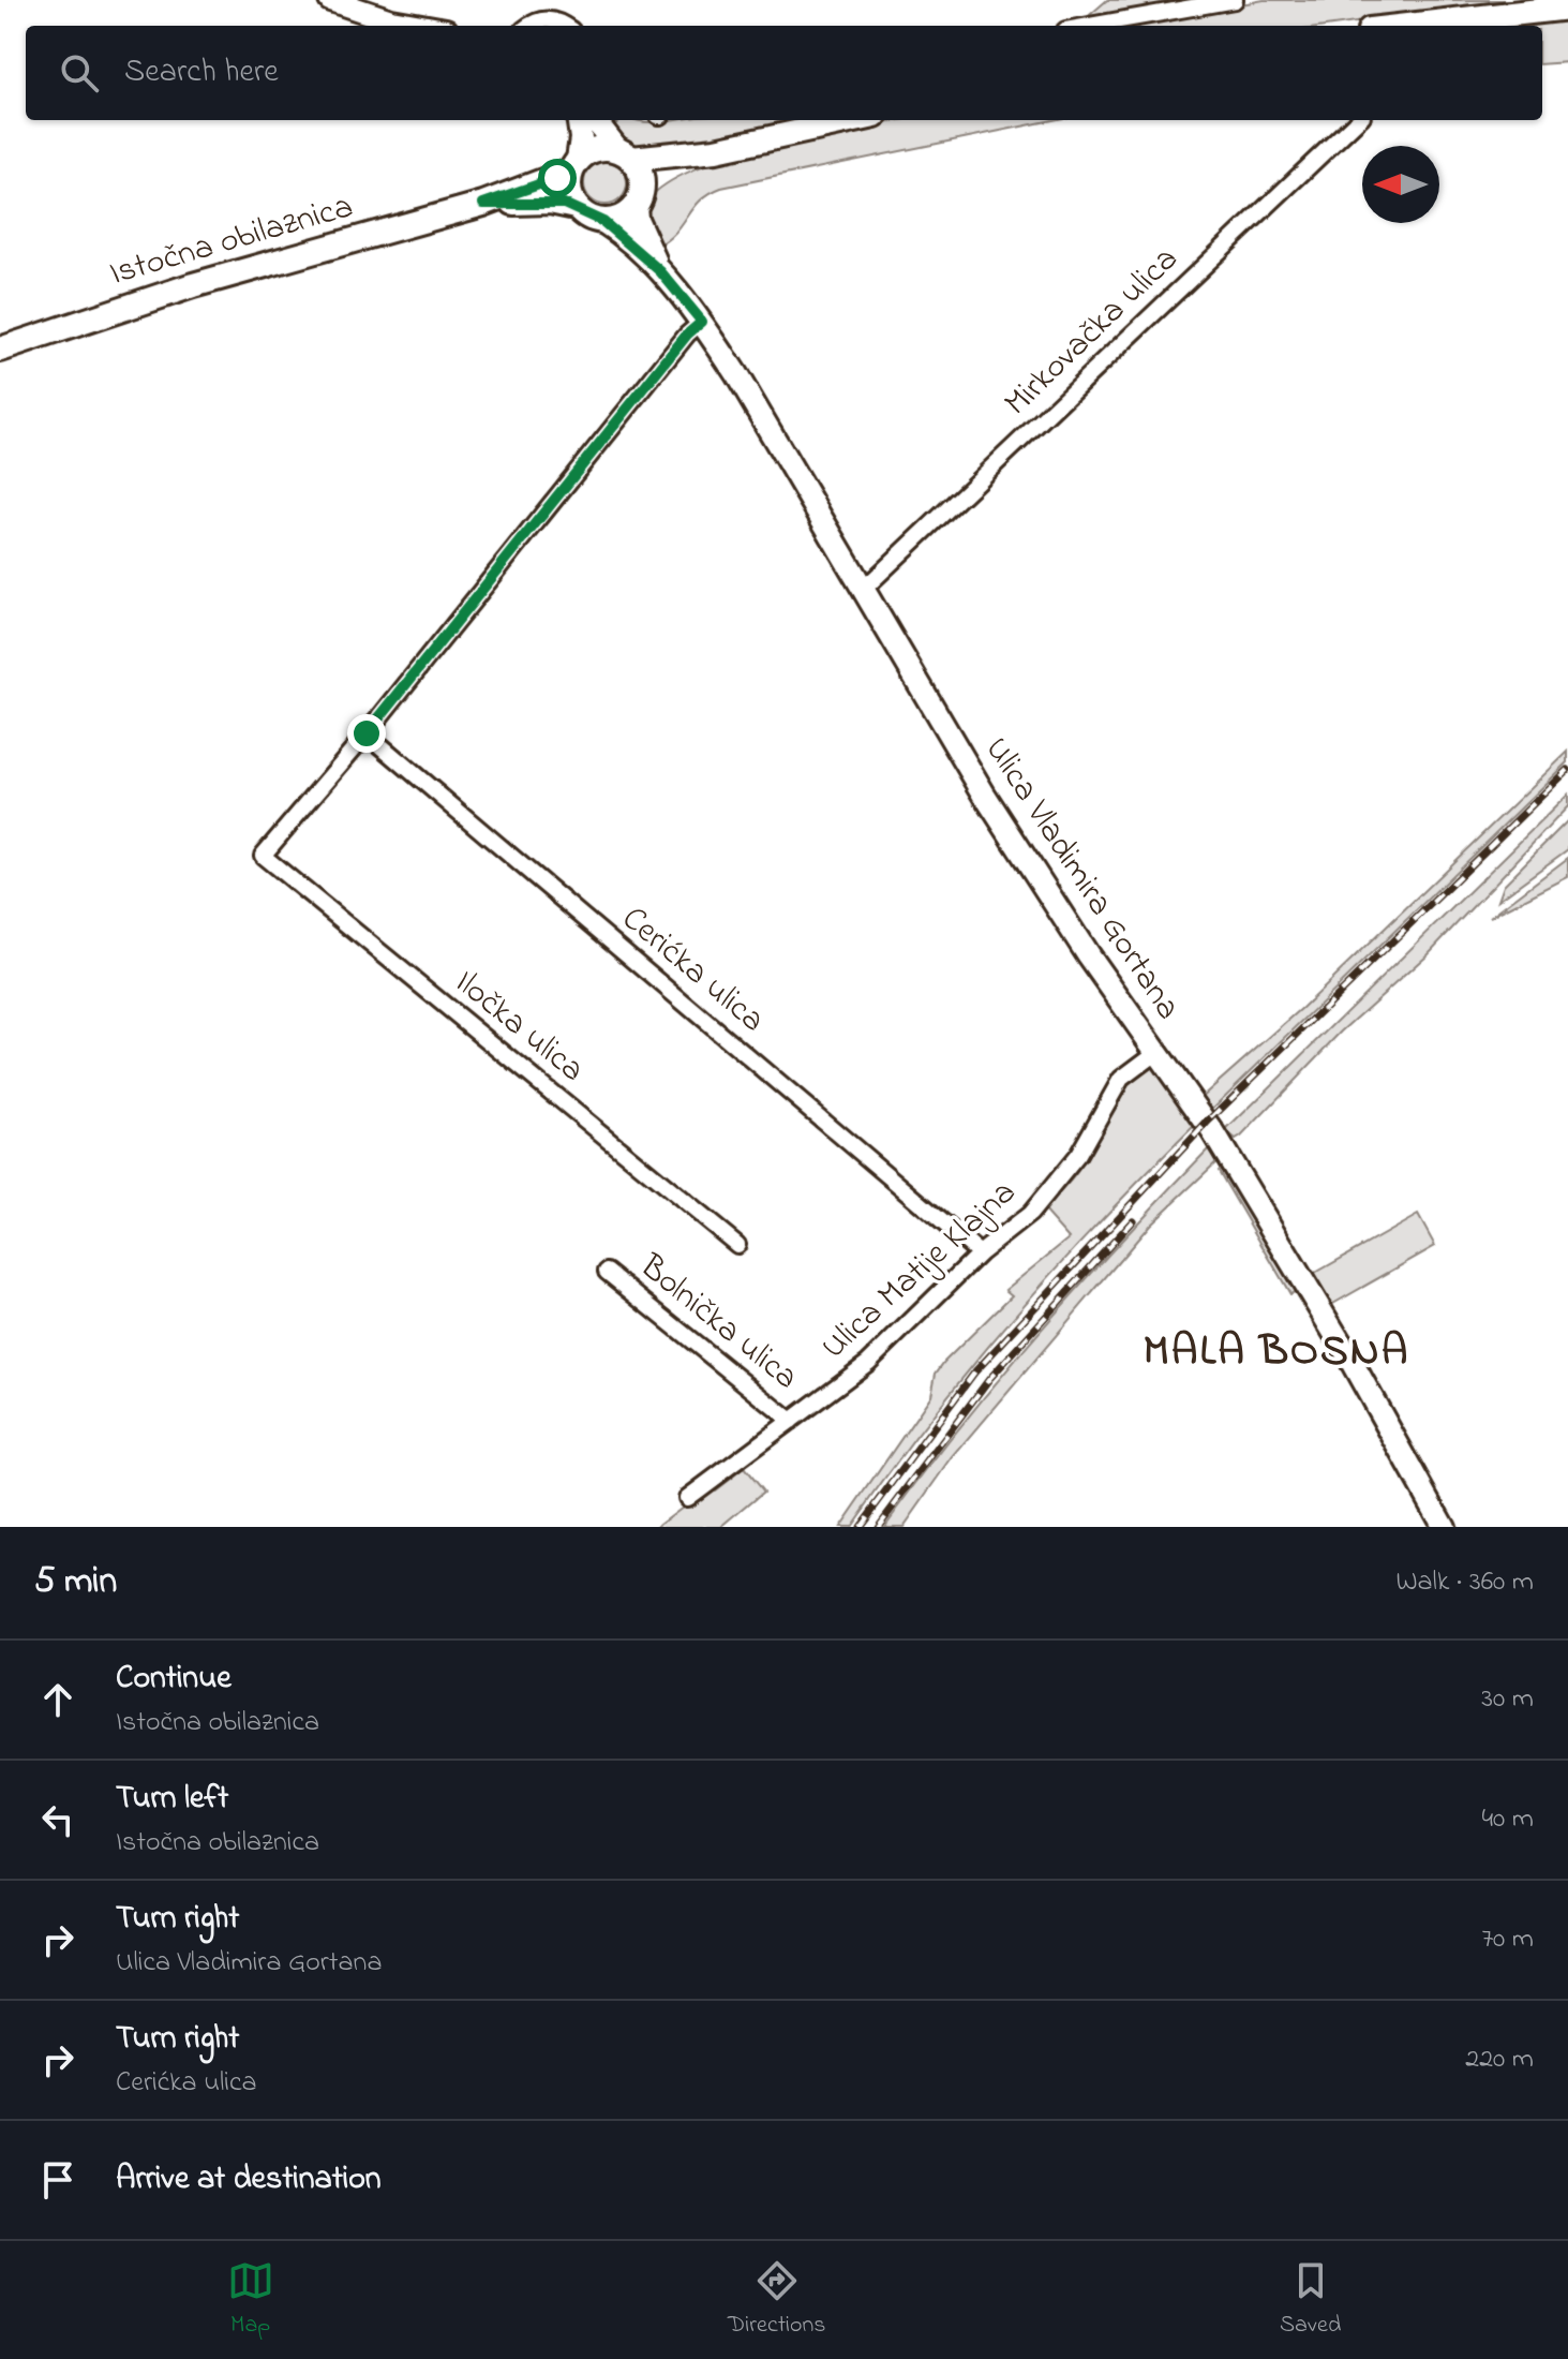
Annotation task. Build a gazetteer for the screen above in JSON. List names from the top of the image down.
{
  "streets": {
    "main road": ["Istočna obilaznica", "Ulica Vladimira Gortana"],
    "street": [
      "Mirkovačka ulica",
      "Cerićka ulica",
      "Iločka ulica",
      "Ulica Matije Klajna",
      "Bolnička ulica"
    ]
  },
  "crossings": [
    ["Istočna obilaznica", "Ulica Vladimira Gortana"],
    ["Mirkovačka ulica", "Ulica Vladimira Gortana"],
    ["Ulica Vladimira Gortana", "Ulica Matije Klajna"],
    ["Cerićka ulica", "Iločka ulica"],
    ["Cerićka ulica", "Ulica Matije Klajna"],
    ["Ulica Matije Klajna", "Bolnička ulica"]
  ],
  "districts": ["MALA BOSNA"],
  "north": "left",
  "page": {
    "search": "Search here",
    "heading": ["5 min", "Walk · 360 m"],
    "list": [
      ["Continue", "Istočna obilaznica", "30 m"],
      ["Turn left", "Istočna obilaznica", "40 m"],
      ["Turn right", "Ulica Vladimira Gortana", "70 m"],
      ["Turn right", "Cerićka ulica", "220 m"],
      "Arrive at destination"
    ],
    "nav": ["Map", "Directions", "Saved"]
  }
}
